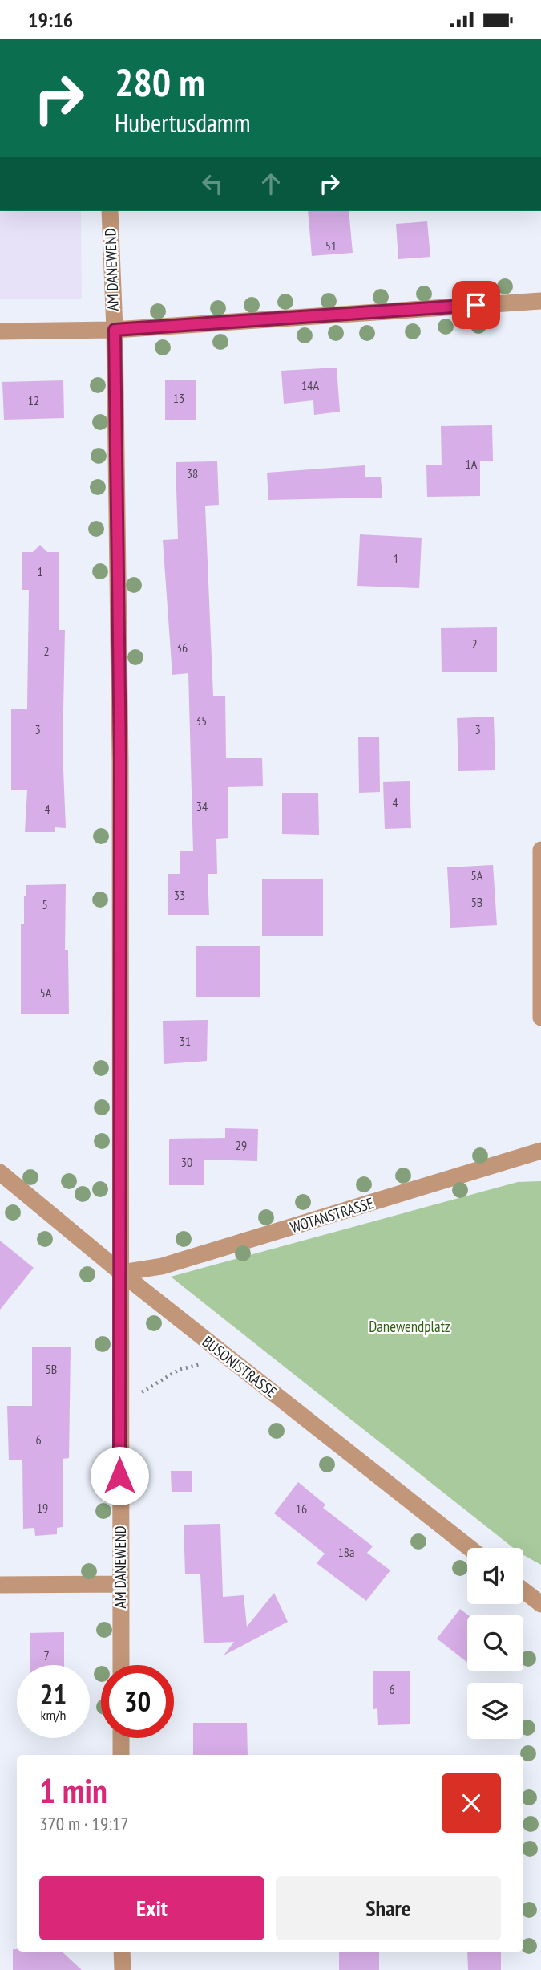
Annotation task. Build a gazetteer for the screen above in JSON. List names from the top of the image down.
{
  "streets": {
    "street": ["AM DANEWEND", "WOTANSTRASSE", "BUSONISTRASSE"]
  },
  "crossings": [
    ["AM DANEWEND", "WOTANSTRASSE"],
    ["AM DANEWEND", "BUSONISTRASSE"],
    ["WOTANSTRASSE", "BUSONISTRASSE"]
  ],
  "parks": ["Danewendplatz"],
  "house_numbers": [
    "51",
    "14A",
    "13",
    "12",
    "1A",
    "38",
    "1",
    "1",
    "2",
    "36",
    "2",
    "35",
    "3",
    "3",
    "4",
    "34",
    "4",
    "5A",
    "33",
    "5B",
    "5",
    "5A",
    "31",
    "29",
    "30",
    "5B",
    "6",
    "19",
    "16",
    "18a",
    "7",
    "6"
  ],
  "page": {
    "status": "19:16",
    "turn": ["280 m", "Hubertusdamm"],
    "speed": "21 km/h",
    "limit": "30",
    "heading": ["1 min", "370 m · 19:17"],
    "buttons": ["Exit", "Share"]
  }
}
